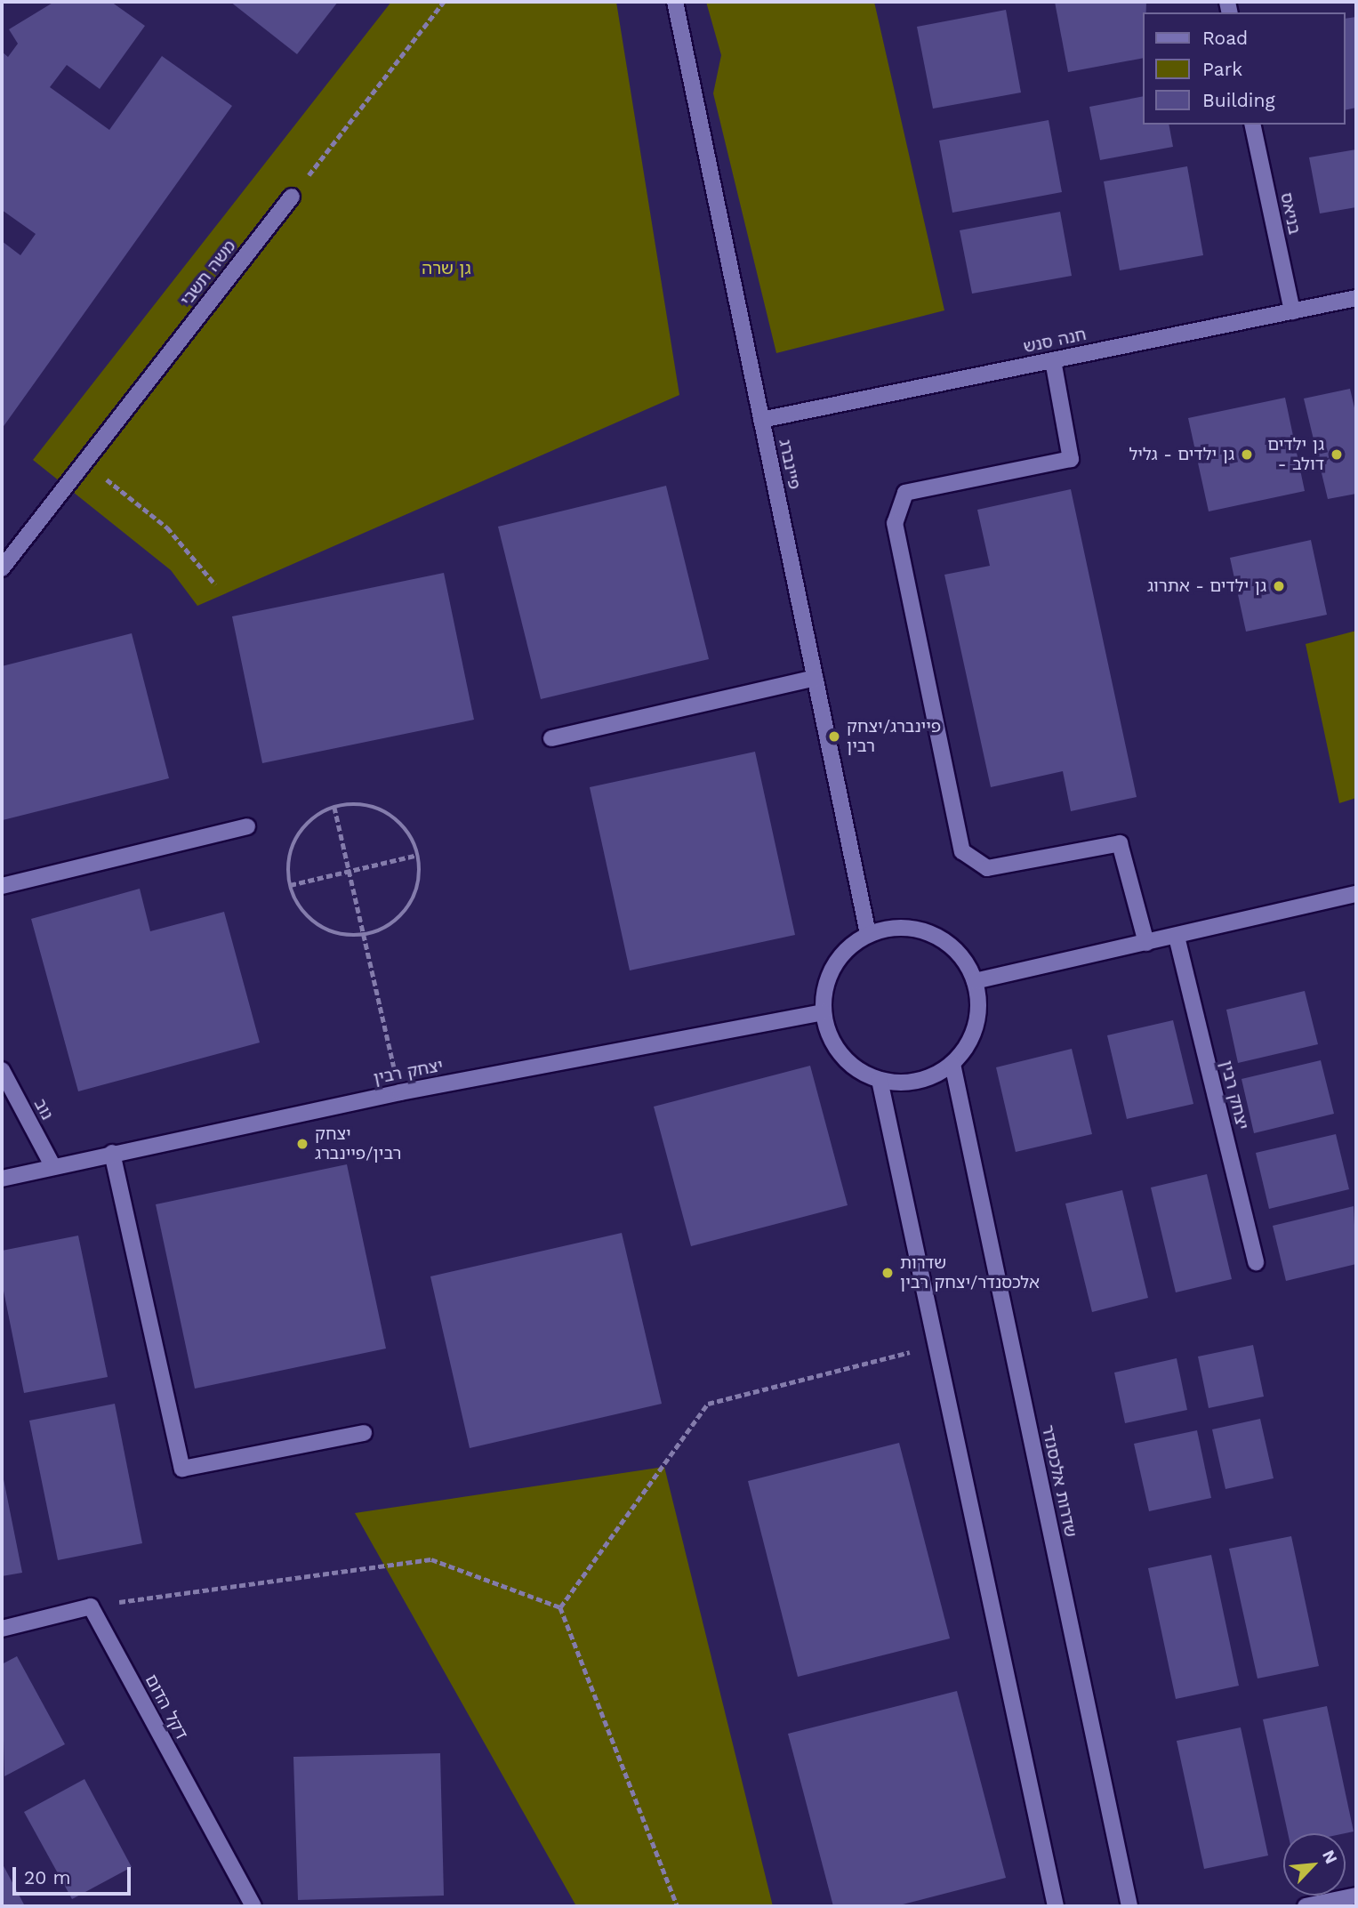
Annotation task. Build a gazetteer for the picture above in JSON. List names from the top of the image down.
{
  "streets": {
    "street": [
      "בניאס",
      "משה תשבי",
      "חנה סנש",
      "פיינברג",
      "יצחק רבין",
      "נוב",
      "שדרות אלכסנדר",
      "דקל הדום"
    ]
  },
  "crossings": [
    ["בניאס", "חנה סנש"],
    ["חנה סנש", "פיינברג"],
    ["פיינברג", "יצחק רבין"],
    ["פיינברג", "שדרות אלכסנדר"],
    ["יצחק רבין", "נוב"],
    ["יצחק רבין", "שדרות אלכסנדר"]
  ],
  "parks": ["גן שרה"],
  "places": [
    "גן ילדים - גליל",
    "גן ילדים - דולב",
    "גן ילדים - אתרוג",
    "פיינברג/יצחק רבין",
    "יצחק רבין/פיינברג",
    "שדרות אלכסנדר/יצחק רבין"
  ],
  "legend": ["Road", "Park", "Building"],
  "scale_bar": "20 m",
  "north": "top right"
}
